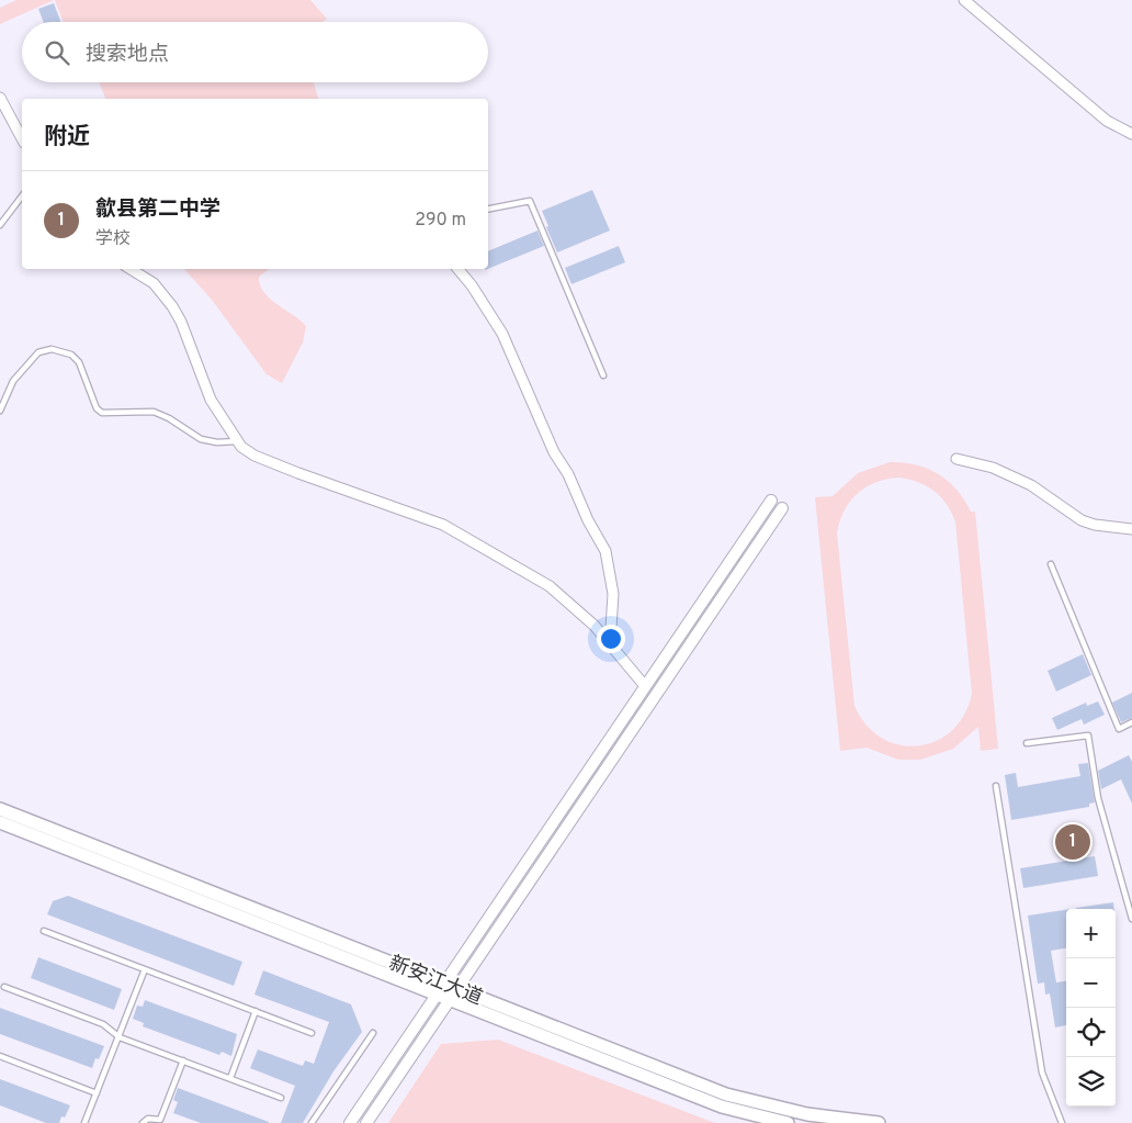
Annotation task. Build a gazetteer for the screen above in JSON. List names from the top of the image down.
{
  "streets": {
    "main road": ["新安江大道"]
  },
  "page": {
    "search": "搜索地点",
    "heading": "附近",
    "list": [
      {
        "mark": "1",
        "name": "歙县第二中学",
        "note": "学校",
        "value": "290 m"
      }
    ],
    "pins": "1",
    "map_buttons": ["+", "−"]
  }
}
